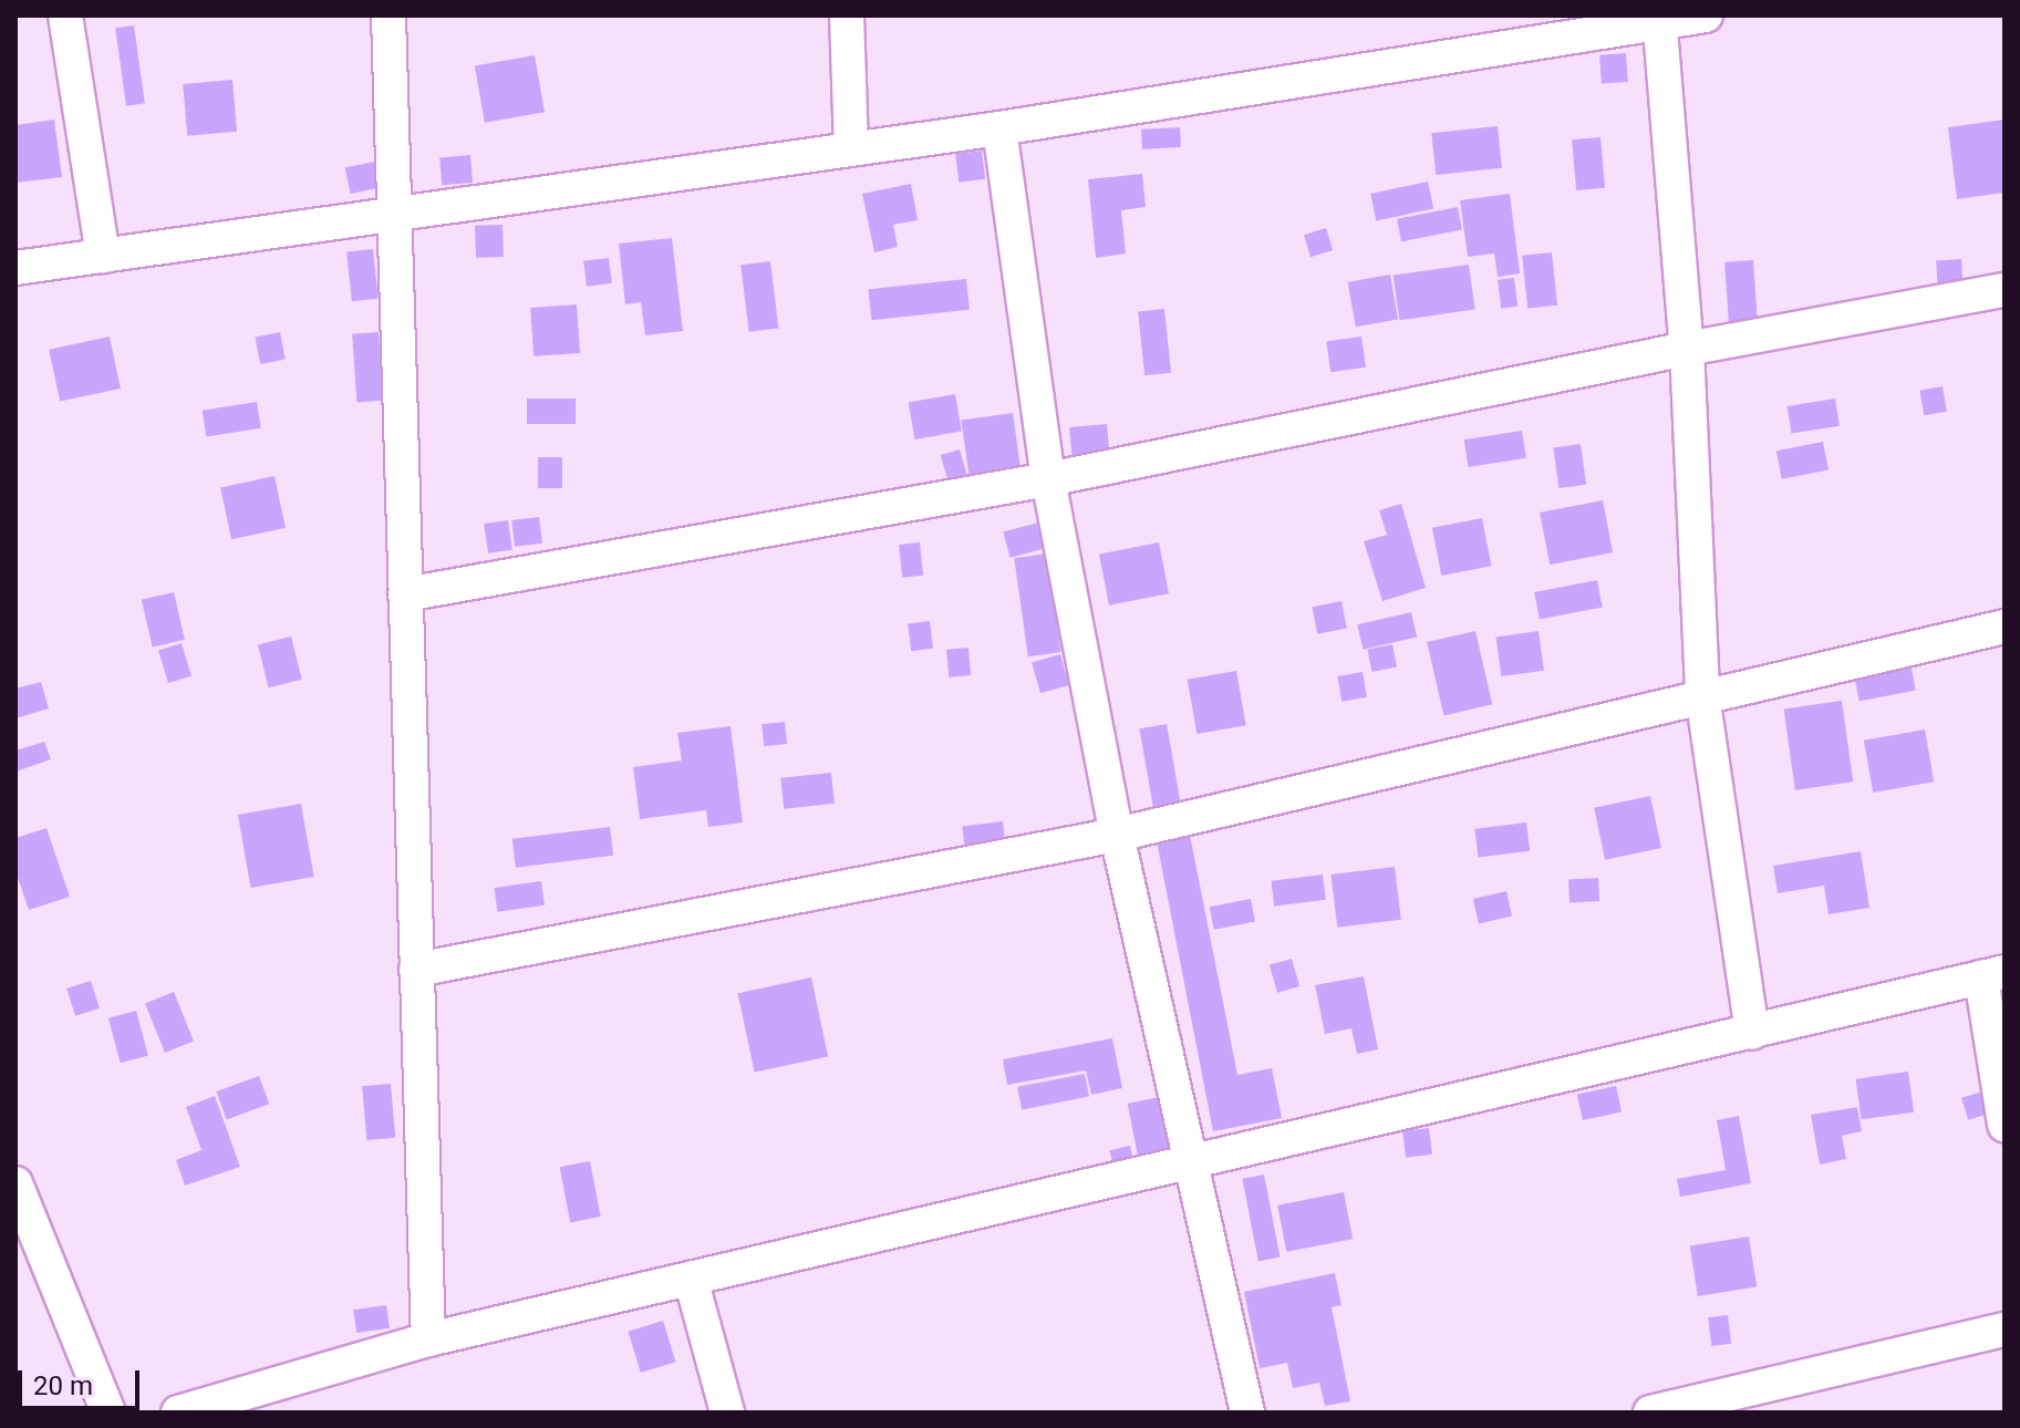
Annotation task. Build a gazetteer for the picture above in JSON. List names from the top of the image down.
{
  "scale_bar": "20 m"
}
